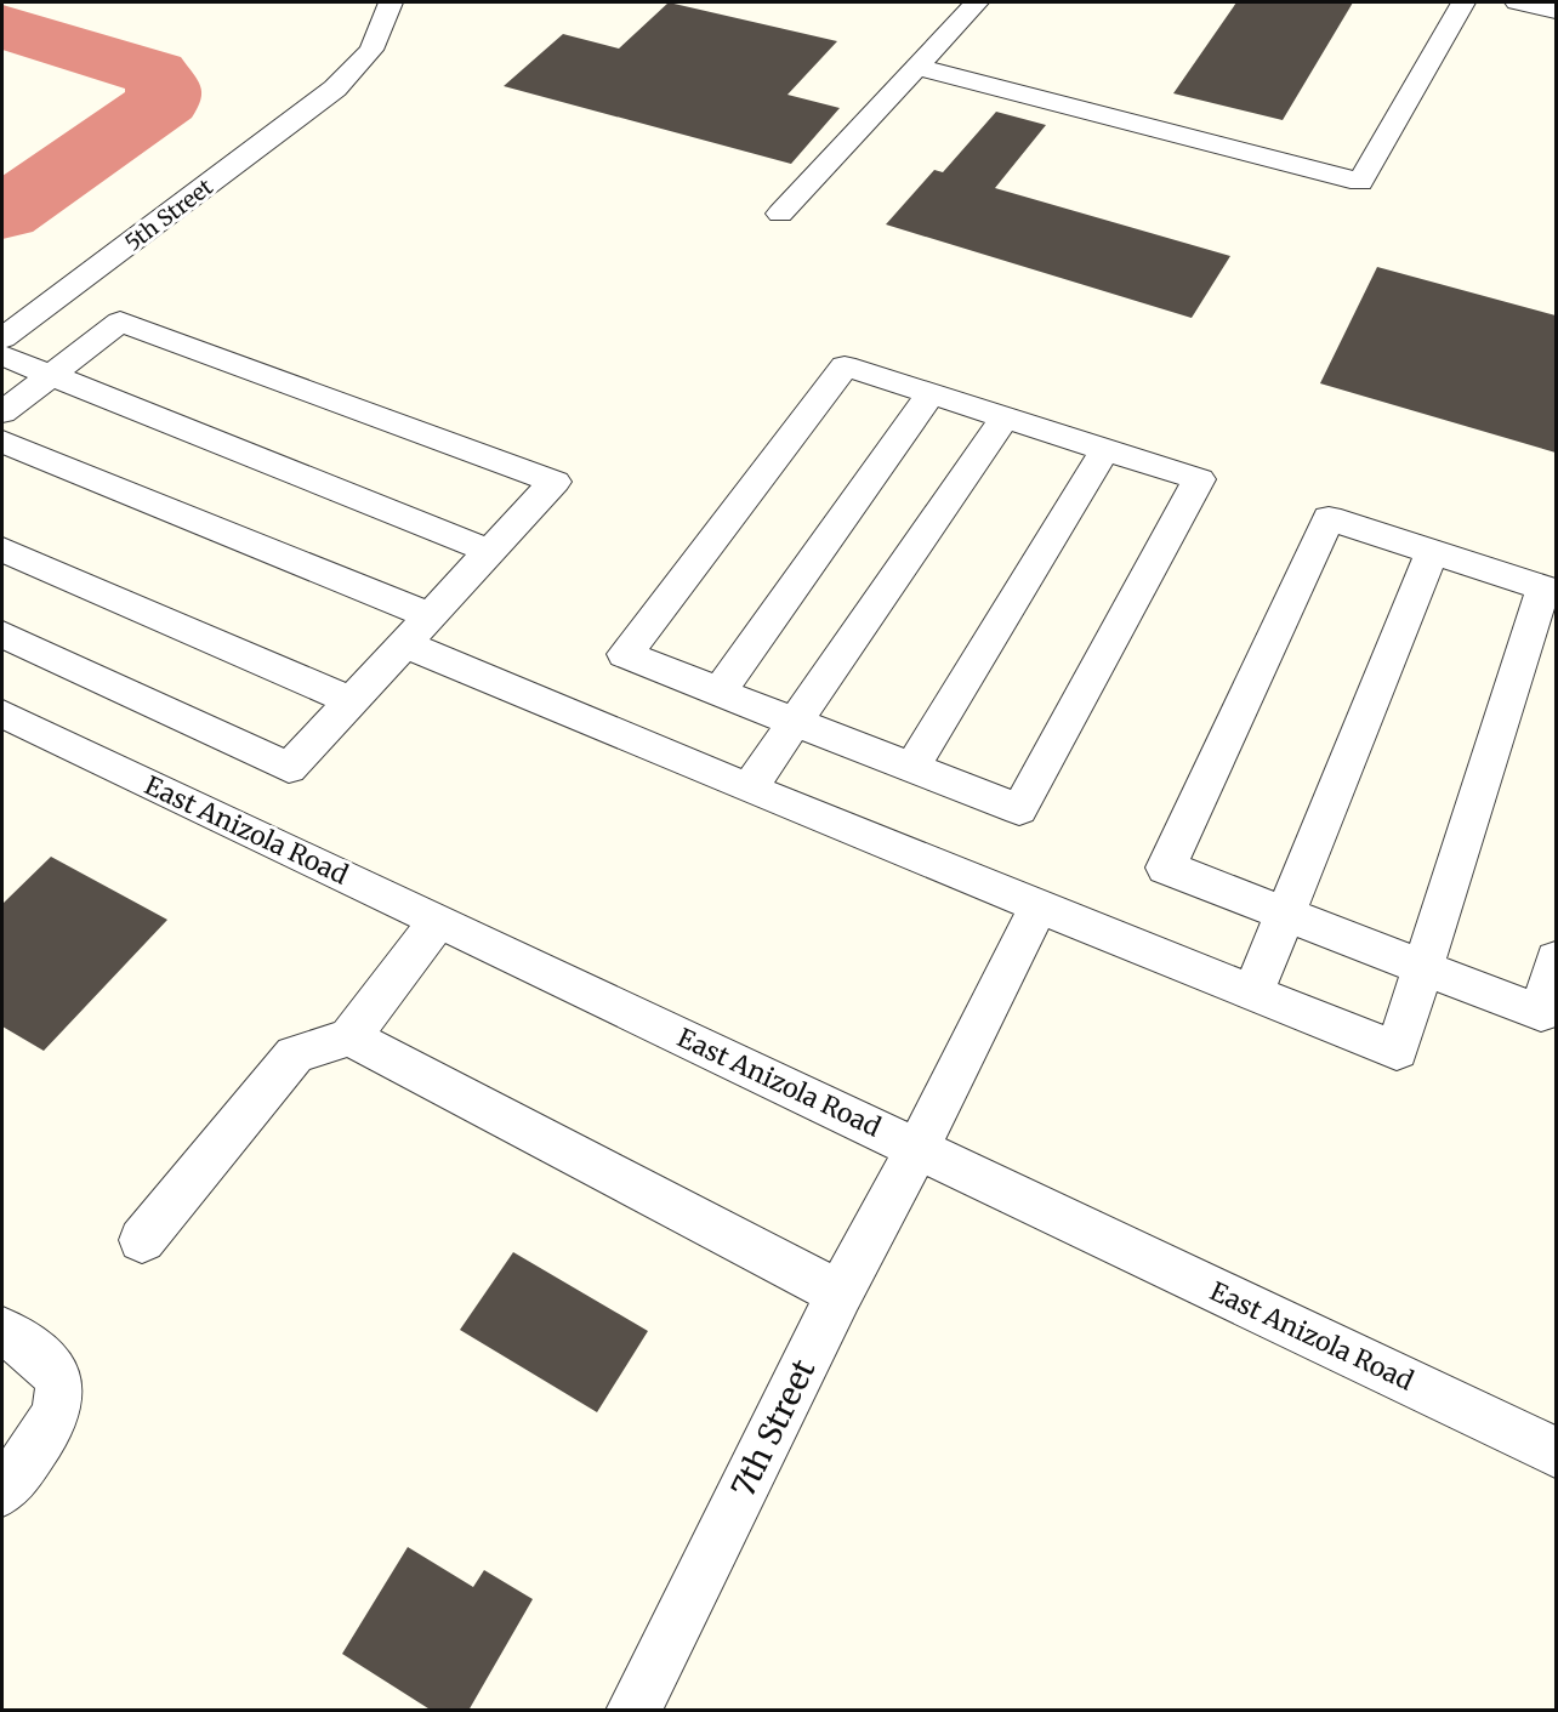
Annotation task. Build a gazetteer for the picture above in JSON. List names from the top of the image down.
{
  "streets": {
    "street": ["5th Street", "East Anizola Road", "7th Street"]
  },
  "crossings": [
    ["East Anizola Road", "7th Street"]
  ]
}
